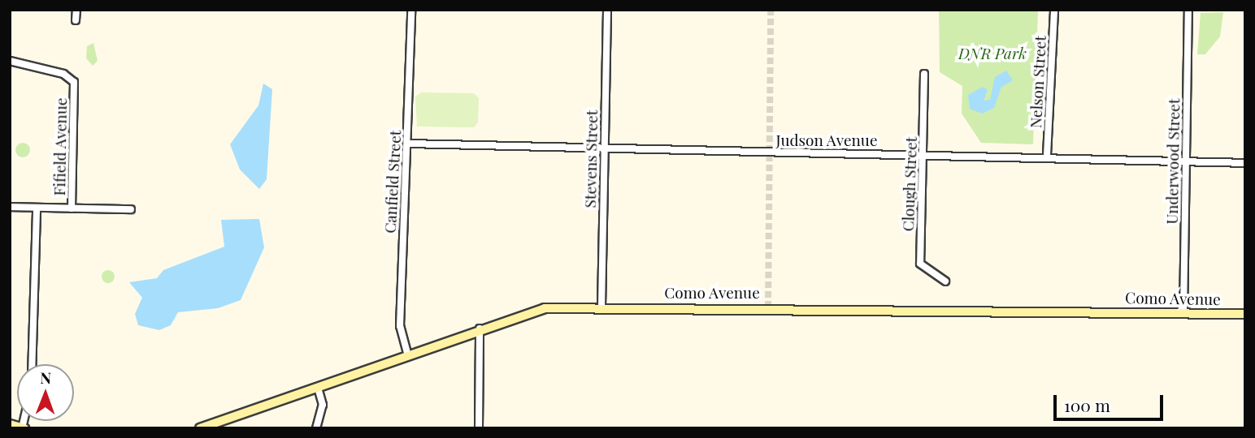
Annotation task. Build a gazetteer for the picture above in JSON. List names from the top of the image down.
{
  "streets": {
    "main road": ["Como Avenue"],
    "street": [
      "Nelson Street",
      "Judson Avenue",
      "Fifield Avenue",
      "Stevens Street",
      "Underwood Street",
      "Canfield Street",
      "Clough Street"
    ]
  },
  "crossings": [
    ["Nelson Street", "Judson Avenue"],
    ["Judson Avenue", "Stevens Street"],
    ["Judson Avenue", "Underwood Street"],
    ["Judson Avenue", "Canfield Street"],
    ["Judson Avenue", "Clough Street"],
    ["Stevens Street", "Como Avenue"],
    ["Underwood Street", "Como Avenue"],
    ["Canfield Street", "Como Avenue"]
  ],
  "parks": ["DNR Park"],
  "scale_bar": "100 m",
  "north": "top"
}
